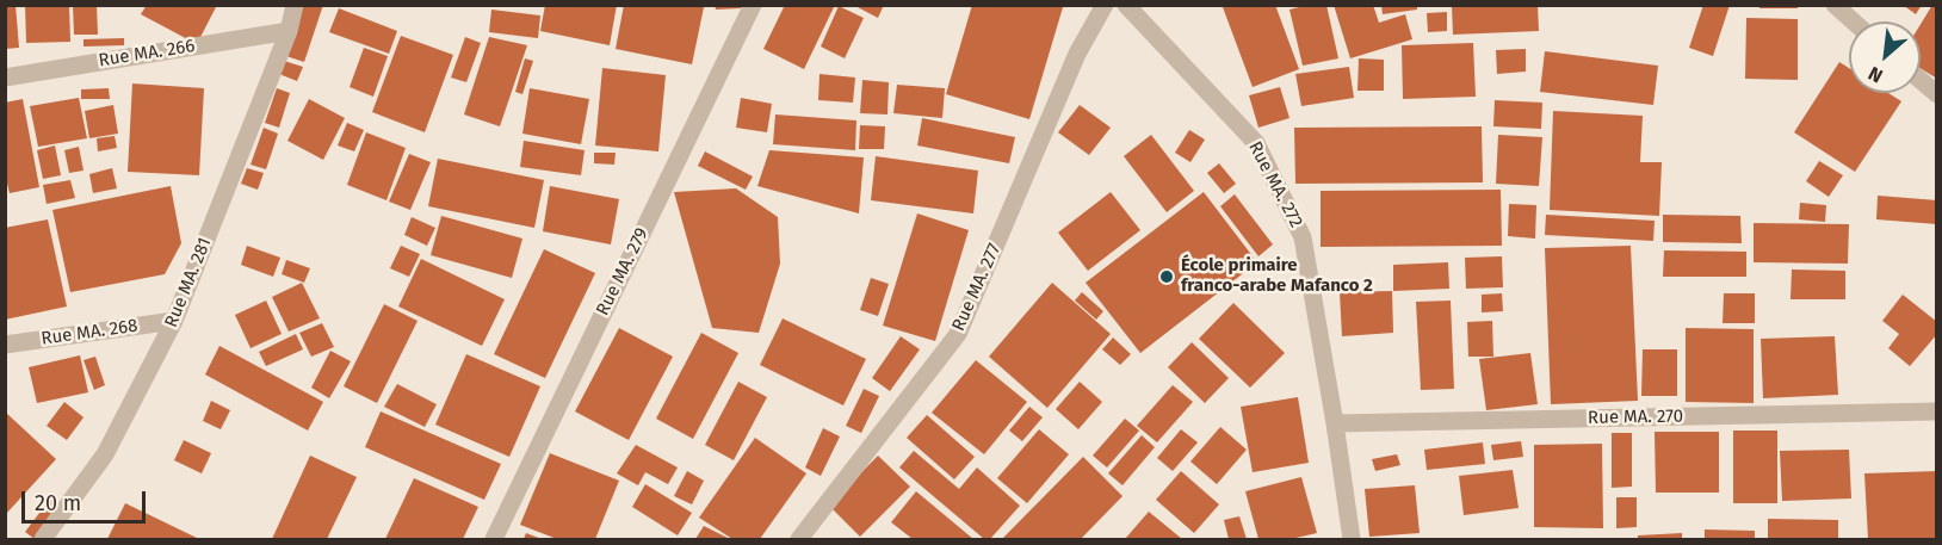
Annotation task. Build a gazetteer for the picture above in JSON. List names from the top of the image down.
{
  "streets": {
    "street": [
      "Rue MA. 266",
      "Rue MA. 272",
      "Rue MA. 279",
      "Rue MA. 281",
      "Rue MA. 277",
      "Rue MA. 268",
      "Rue MA. 270"
    ]
  },
  "crossings": [
    ["Rue MA. 266", "Rue MA. 281"],
    ["Rue MA. 272", "Rue MA. 270"],
    ["Rue MA. 281", "Rue MA. 268"]
  ],
  "places": ["École primaire franco-arabe Mafanco 2"],
  "scale_bar": "20 m",
  "north": "bottom left"
}
